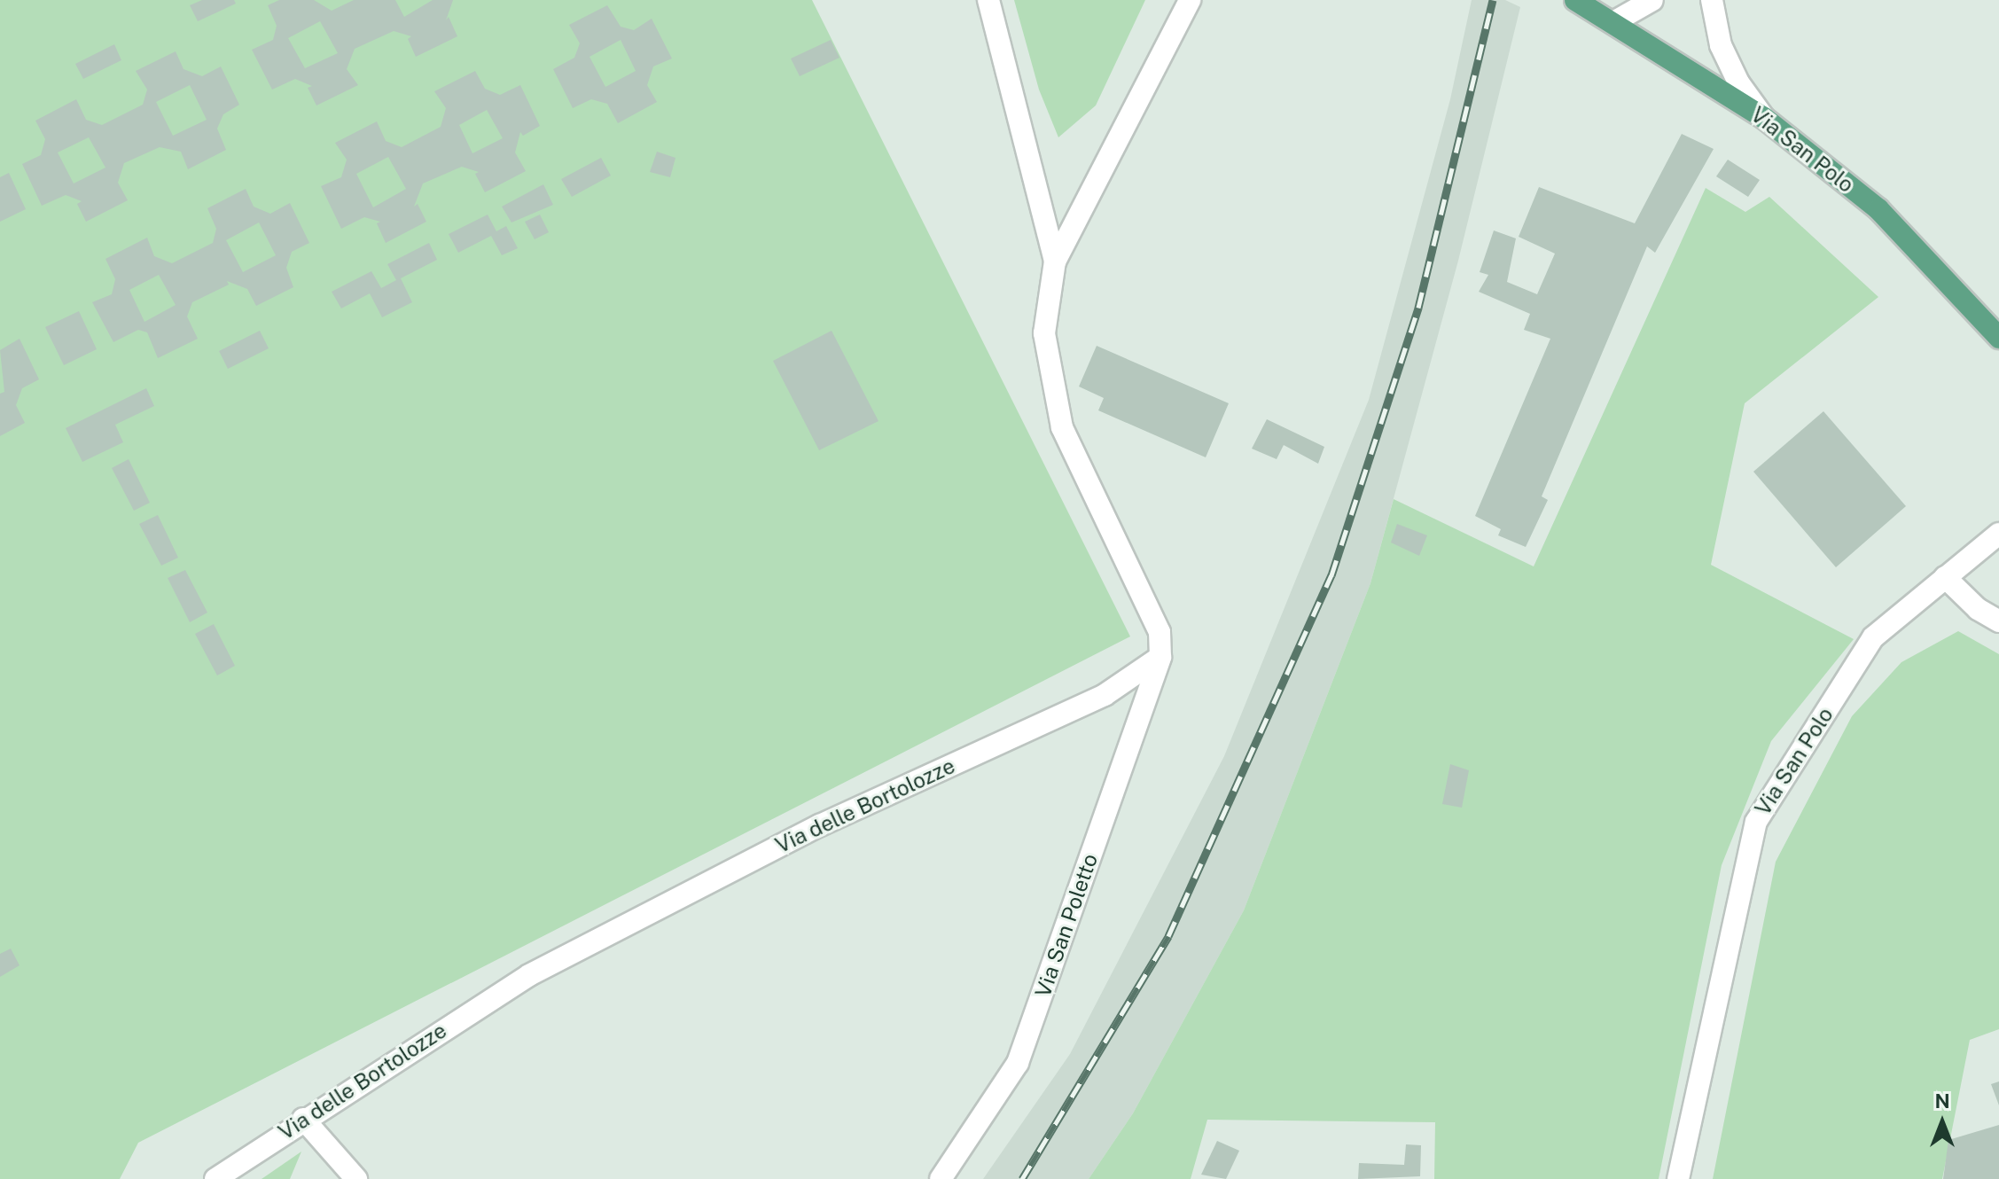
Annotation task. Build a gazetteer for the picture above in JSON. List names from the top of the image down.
{
  "streets": {
    "main road": ["Via San Polo"],
    "street": ["Via delle Bortolozze", "Via San Poletto"]
  },
  "crossings": [
    ["Via delle Bortolozze", "Via San Poletto"]
  ],
  "north": "top"
}
